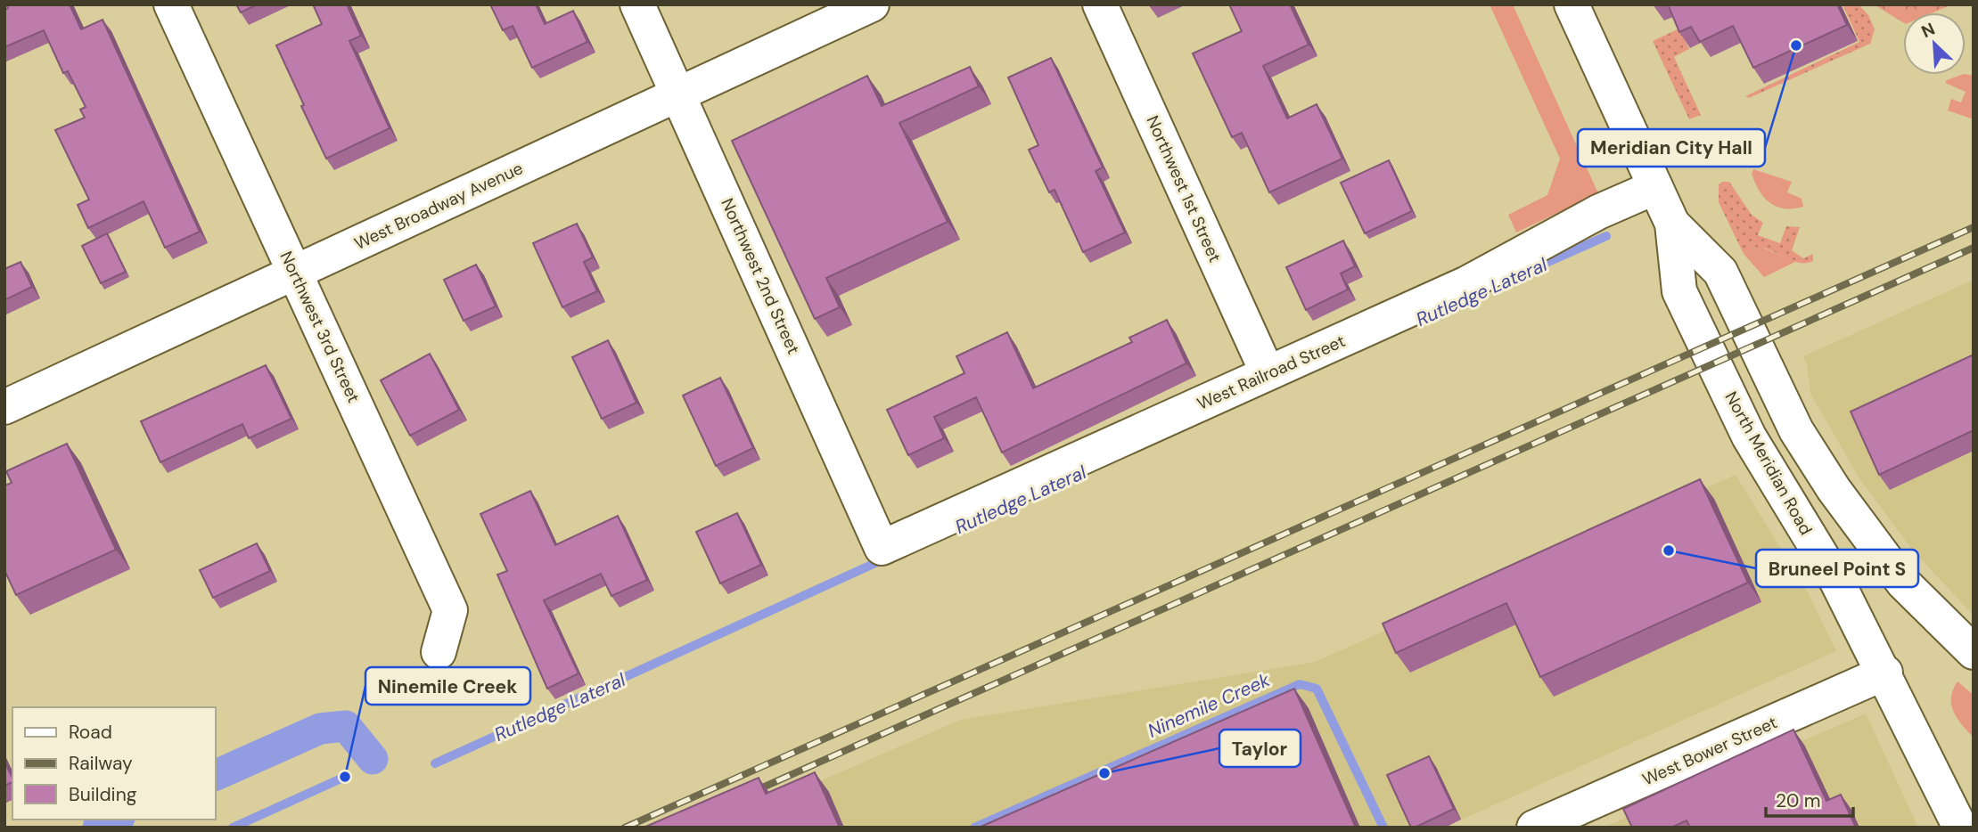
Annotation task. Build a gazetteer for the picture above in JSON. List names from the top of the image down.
{
  "streets": {
    "street": [
      "Northwest 1st Street",
      "West Broadway Avenue",
      "Northwest 2nd Street",
      "Northwest 3rd Street",
      "West Railroad Street",
      "North Meridian Road",
      "West Bower Street"
    ]
  },
  "crossings": [
    ["Northwest 1st Street", "West Railroad Street"],
    ["West Broadway Avenue", "Northwest 2nd Street"],
    ["West Broadway Avenue", "Northwest 3rd Street"],
    ["Northwest 2nd Street", "West Railroad Street"],
    ["West Railroad Street", "North Meridian Road"],
    ["North Meridian Road", "West Bower Street"]
  ],
  "water": ["Rutledge Lateral", "Ninemile Creek"],
  "places": [
    "Meridian City Hall",
    "Bruneel Point S",
    "Taylor",
    "Ninemile Creek"
  ],
  "legend": ["Road", "Railway", "Building"],
  "scale_bar": "20 m",
  "north": "top left"
}
